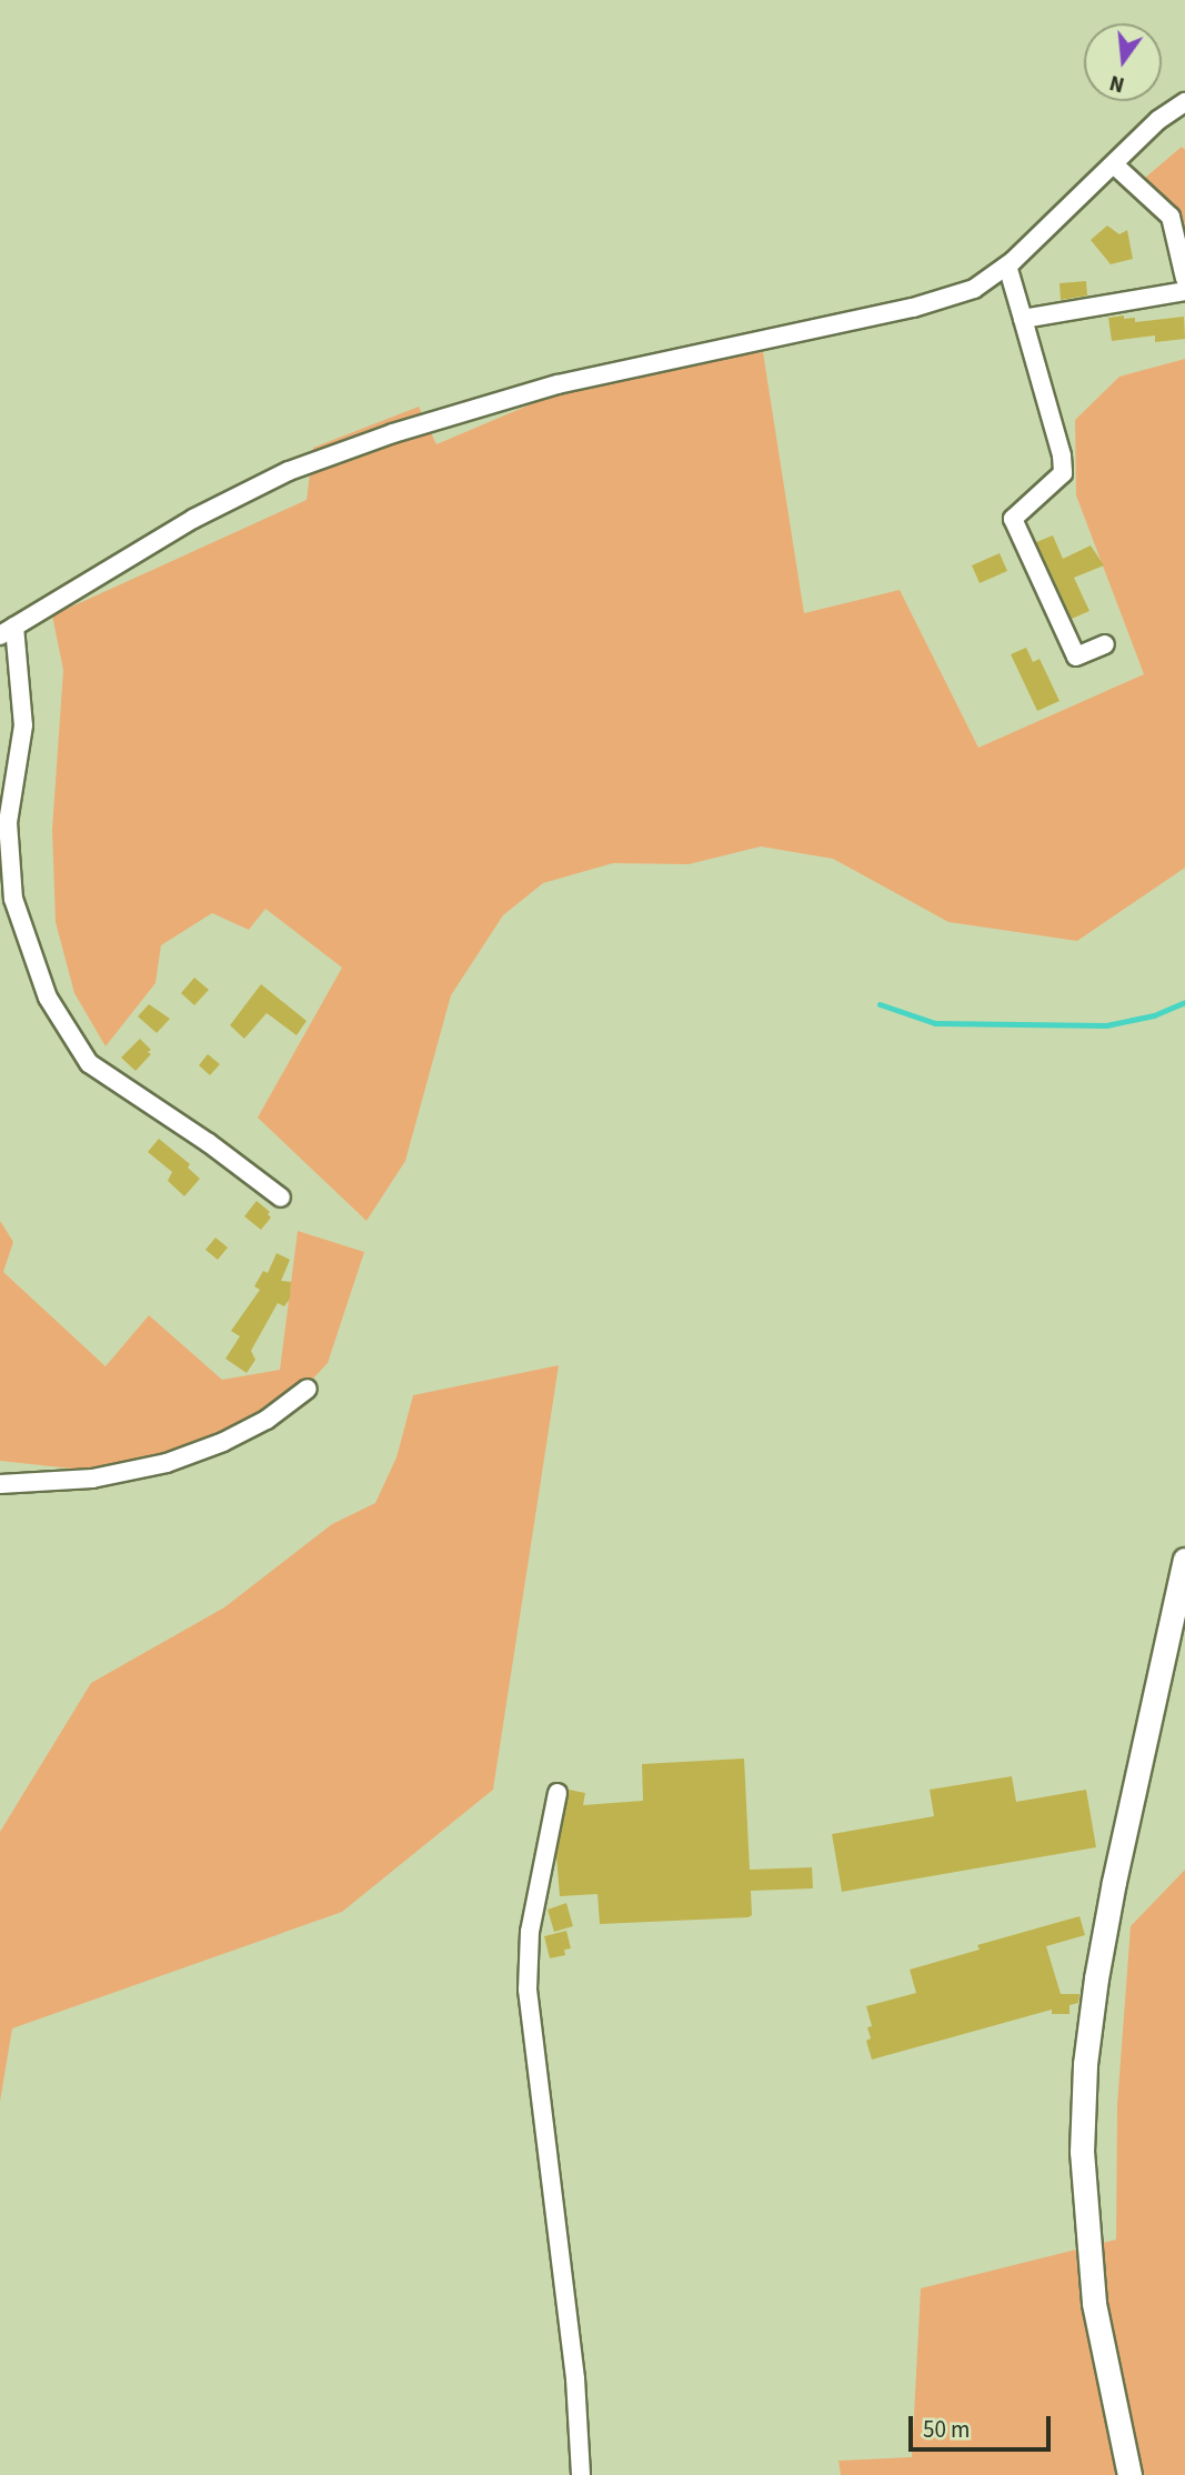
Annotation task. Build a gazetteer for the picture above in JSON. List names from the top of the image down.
{
  "scale_bar": "50 m",
  "north": "bottom"
}
